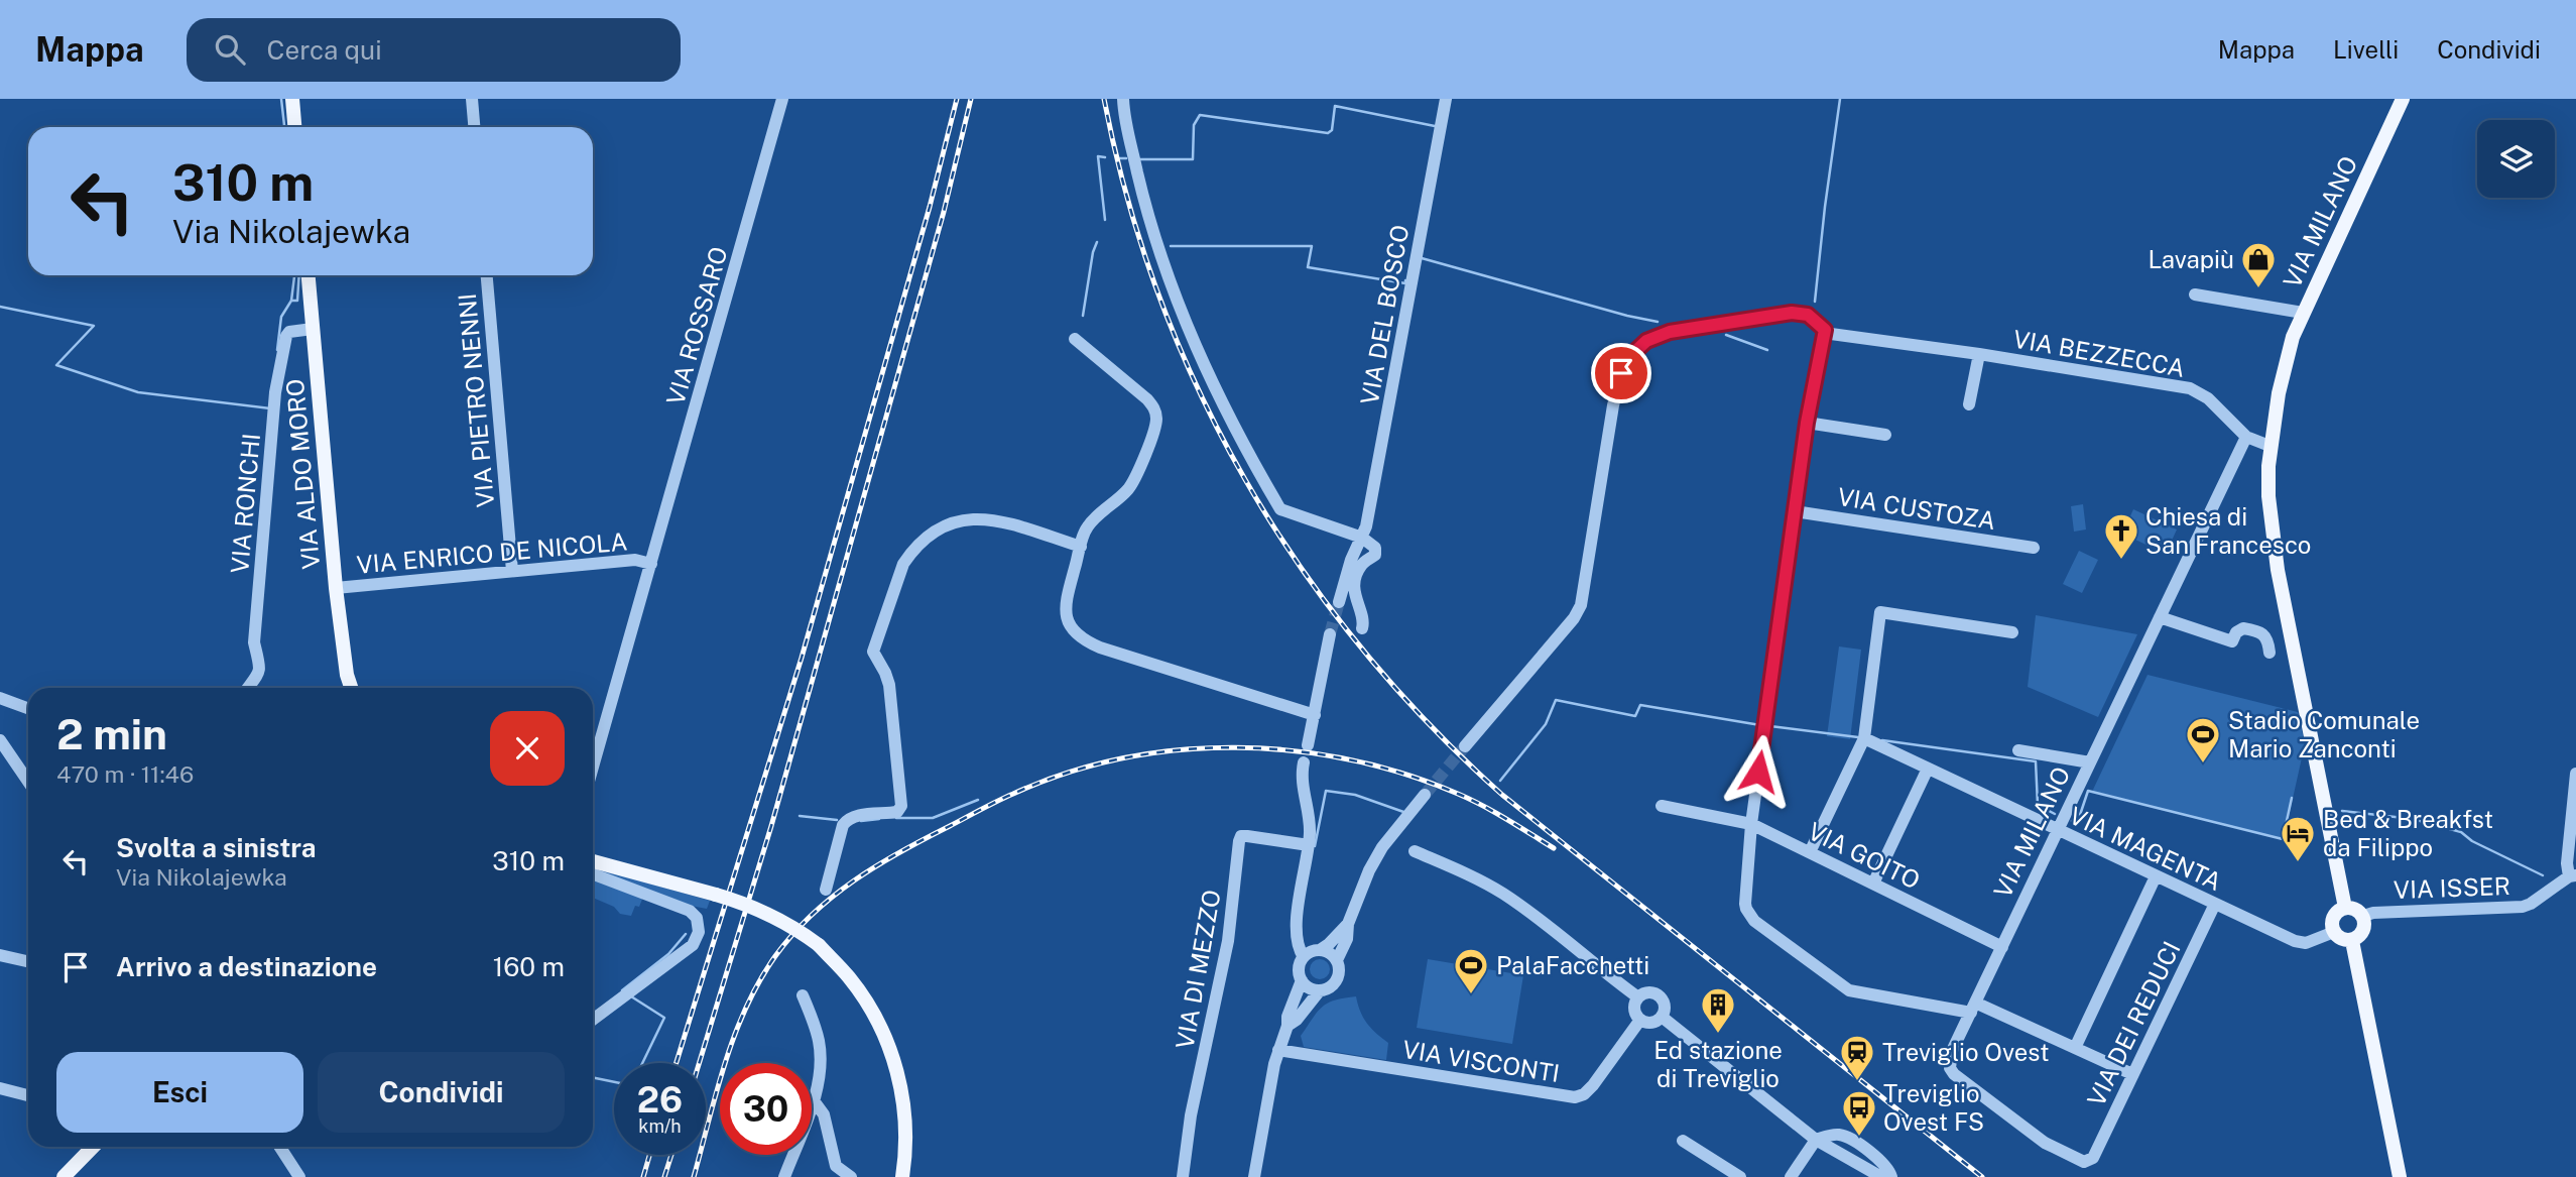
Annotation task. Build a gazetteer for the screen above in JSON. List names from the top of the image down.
{
  "streets": {
    "main road": ["VIA MILANO", "VIA ALDO MORO"],
    "street": [
      "VIA DEL BOSCO",
      "VIA ROSSARO",
      "VIA BEZZECCA",
      "VIA PIETRO NENNI",
      "VIA RONCHI",
      "VIA CUSTOZA",
      "VIA ENRICO DE NICOLA",
      "VIA MAGENTA",
      "VIA GOITO",
      "VIA ISSER",
      "VIA DI MEZZO",
      "VIA DEI REDUCI",
      "VIA VISCONTI"
    ]
  },
  "crossings": [
    ["VIA MILANO", "VIA BEZZECCA"],
    ["VIA MILANO", "VIA MAGENTA"],
    ["VIA MILANO", "VIA GOITO"],
    ["VIA MILANO", "VIA ISSER"],
    ["VIA MILANO", "VIA DEI REDUCI"],
    ["VIA ROSSARO", "VIA ENRICO DE NICOLA"],
    ["VIA PIETRO NENNI", "VIA ENRICO DE NICOLA"],
    ["VIA ALDO MORO", "VIA RONCHI"],
    ["VIA ALDO MORO", "VIA ENRICO DE NICOLA"],
    ["VIA MAGENTA", "VIA ISSER"],
    ["VIA MAGENTA", "VIA DEI REDUCI"]
  ],
  "places": {
    "shop": ["Lavapiù"],
    "church": ["Chiesa di San Francesco"],
    "sports": ["Stadio Comunale Mario Zanconti", "PalaFacchetti"],
    "hotel": ["Bed & Breakfst da Filippo"],
    "building": ["Ed stazione di Treviglio"],
    "station": ["Treviglio Ovest"],
    "bus stop": ["Treviglio Ovest FS"]
  },
  "page": {
    "header": "Mappa",
    "search": "Cerca qui",
    "nav": ["Mappa", "Livelli", "Condividi"],
    "turn": ["310 m", "Via Nikolajewka"],
    "heading": ["2 min", "470 m · 11:46"],
    "list": [
      {
        "name": "Svolta a sinistra",
        "note": "Via Nikolajewka",
        "value": "310 m"
      },
      {
        "name": "Arrivo a destinazione",
        "value": "160 m"
      }
    ],
    "buttons": ["Esci", "Condividi"],
    "speed": "26 km/h",
    "limit": "30"
  }
}
